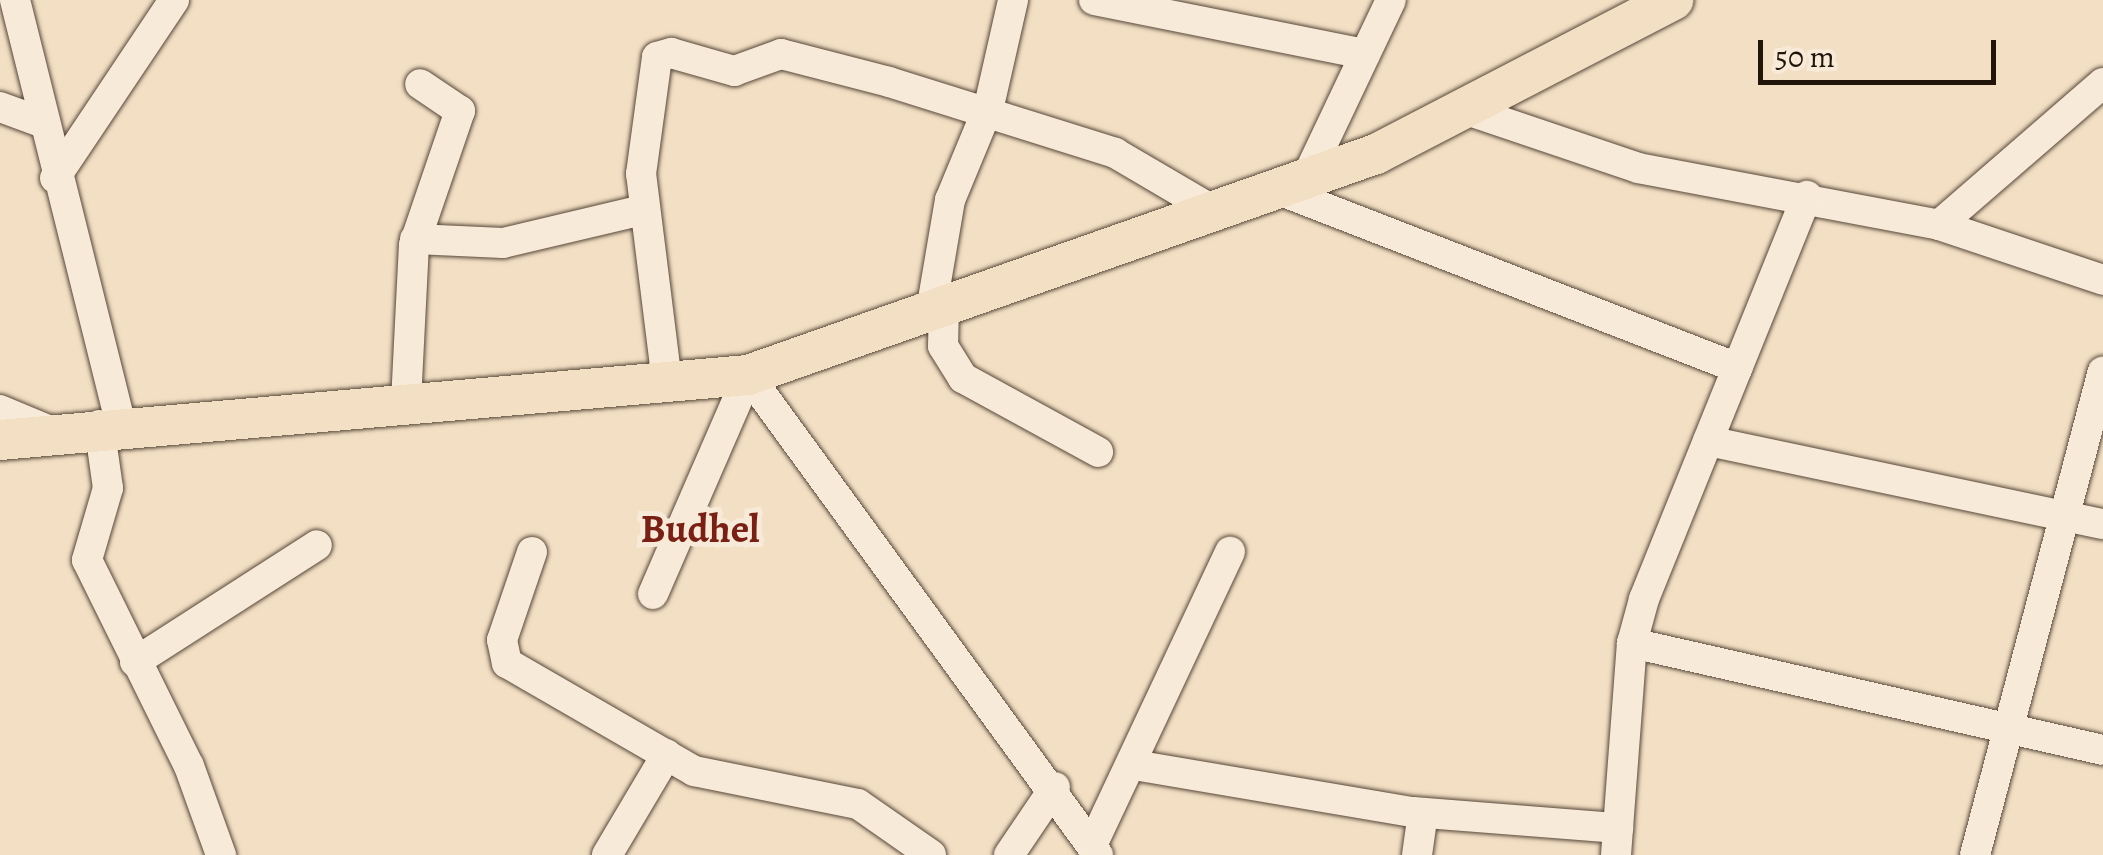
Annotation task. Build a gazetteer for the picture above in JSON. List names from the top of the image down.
{
  "districts": ["Budhel"],
  "scale_bar": "50 m"
}
